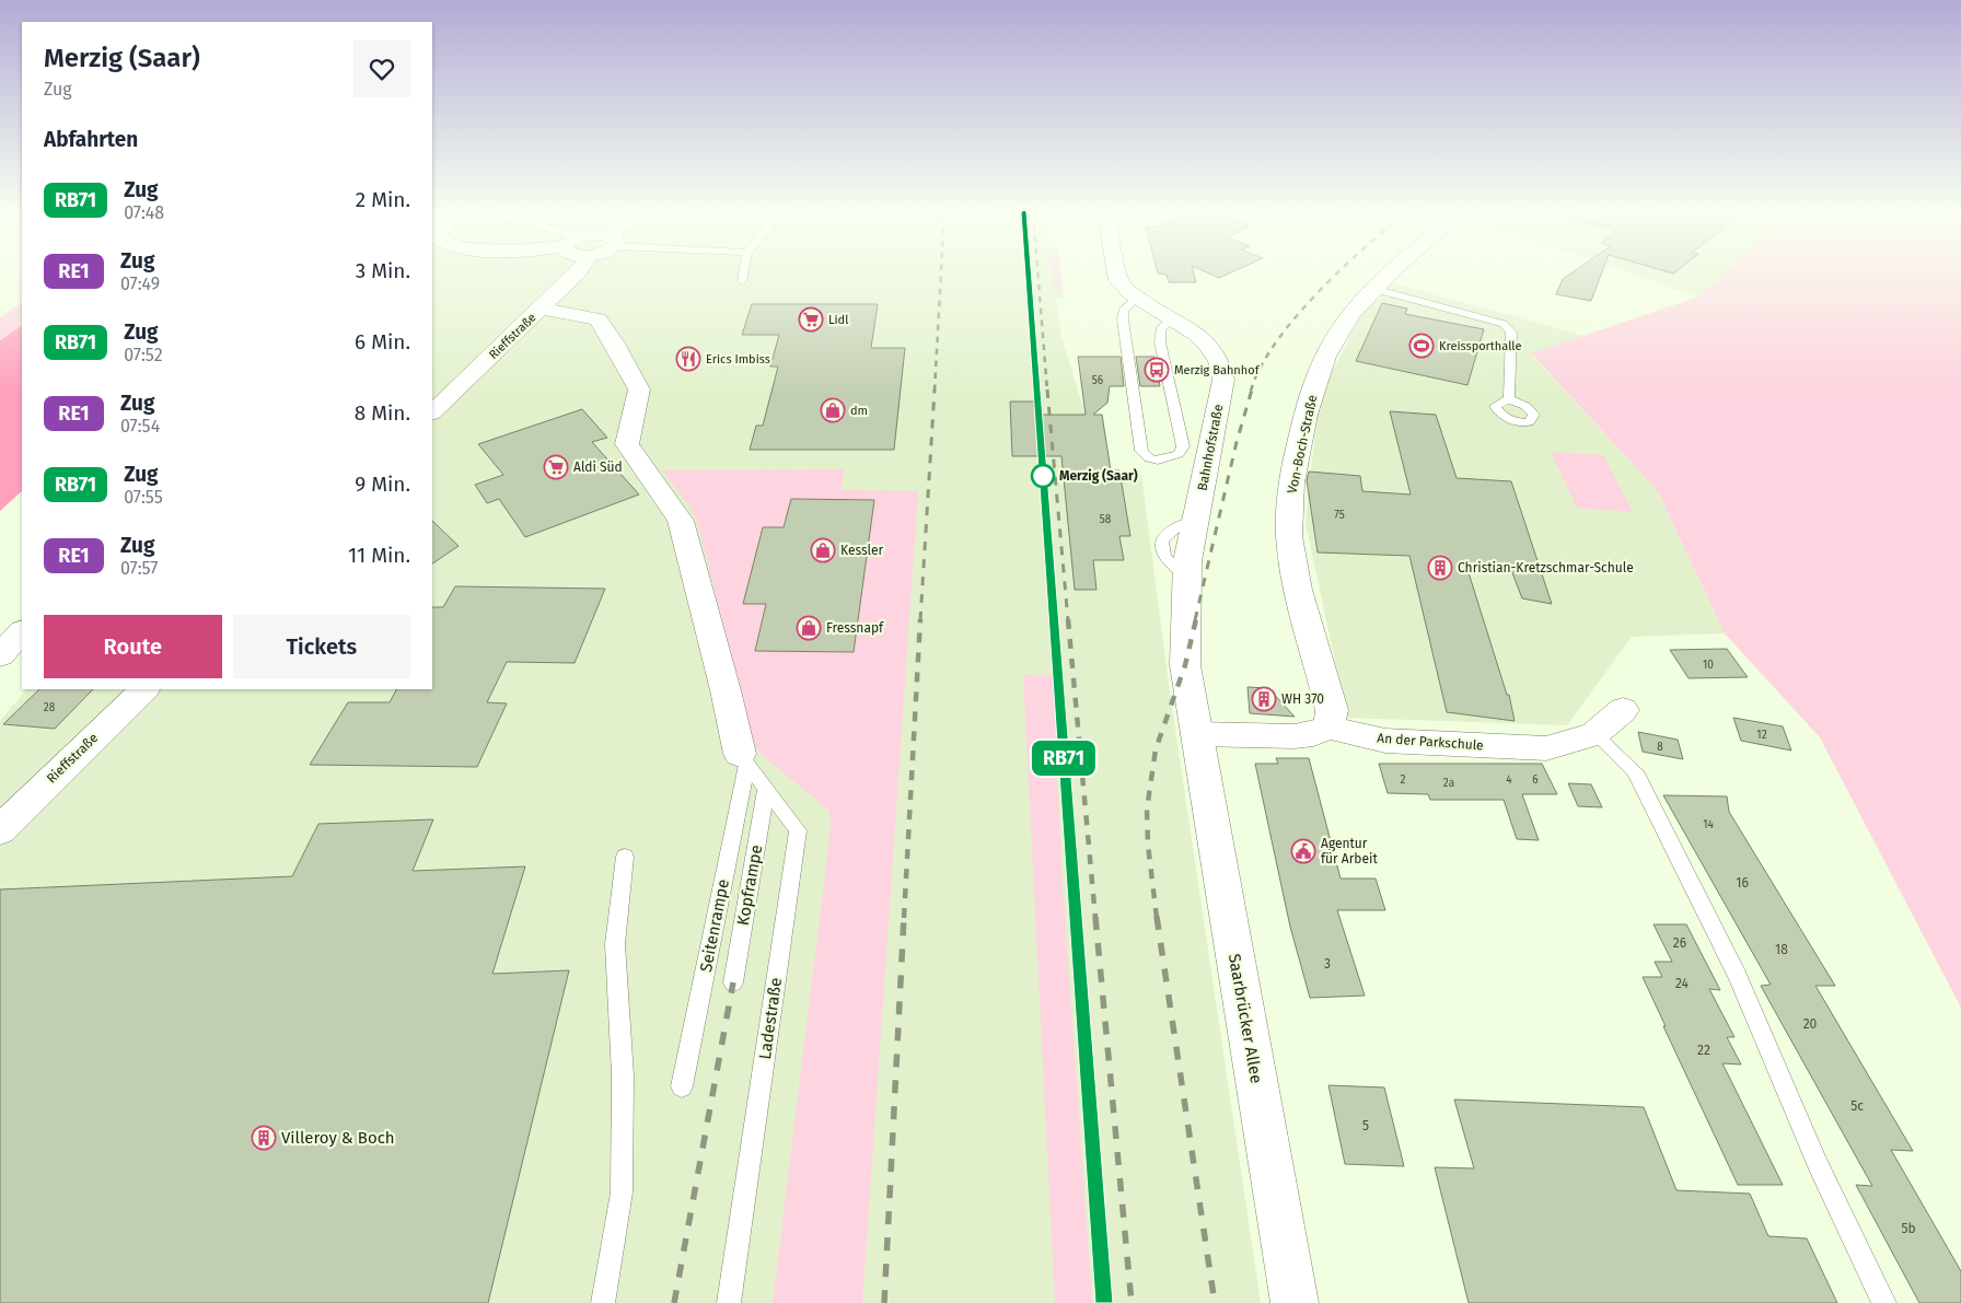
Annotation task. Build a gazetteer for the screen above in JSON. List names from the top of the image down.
{
  "streets": {
    "street": [
      "Rieffstraße",
      "Von-Boch-Straße",
      "Bahnhofstraße",
      "An der Parkschule",
      "Saarbrücker Allee"
    ],
    "lane": ["Kopframpe", "Seitenrampe", "Ladestraße"]
  },
  "crossings": [
    ["Von-Boch-Straße", "An der Parkschule"],
    ["Bahnhofstraße", "Saarbrücker Allee"],
    ["Kopframpe", "Ladestraße"],
    ["Seitenrampe", "Ladestraße"]
  ],
  "places": {
    "supermarket": ["Lidl", "Aldi Süd"],
    "sports": ["Kreissporthalle"],
    "restaurant": ["Erics Imbiss"],
    "bus stop": ["Merzig Bahnhof"],
    "shop": ["dm", "Kessler", "Fressnapf"],
    "other": ["Merzig (Saar)"],
    "building": ["Christian-Kretzschmar-Schule", "WH 370", "Villeroy & Boch"],
    "public building": ["Agentur für Arbeit"]
  },
  "house_numbers": [
    "56",
    "75",
    "58",
    "10",
    "28",
    "12",
    "8",
    "2",
    "4",
    "6",
    "2a",
    "14",
    "16",
    "26",
    "18",
    "3",
    "24",
    "20",
    "22",
    "5c",
    "5",
    "5b"
  ],
  "page": {
    "on_map": "RB71",
    "heading": [
      ["Merzig (Saar)", "Zug"],
      "Abfahrten"
    ],
    "list": [
      {
        "mark": "RB71",
        "name": "Zug",
        "note": "07:48",
        "value": "2 Min."
      },
      {
        "mark": "RE1",
        "name": "Zug",
        "note": "07:49",
        "value": "3 Min."
      },
      {
        "mark": "RB71",
        "name": "Zug",
        "note": "07:52",
        "value": "6 Min."
      },
      {
        "mark": "RE1",
        "name": "Zug",
        "note": "07:54",
        "value": "8 Min."
      },
      {
        "mark": "RB71",
        "name": "Zug",
        "note": "07:55",
        "value": "9 Min."
      },
      {
        "mark": "RE1",
        "name": "Zug",
        "note": "07:57",
        "value": "11 Min."
      }
    ],
    "buttons": ["Route", "Tickets"]
  }
}
